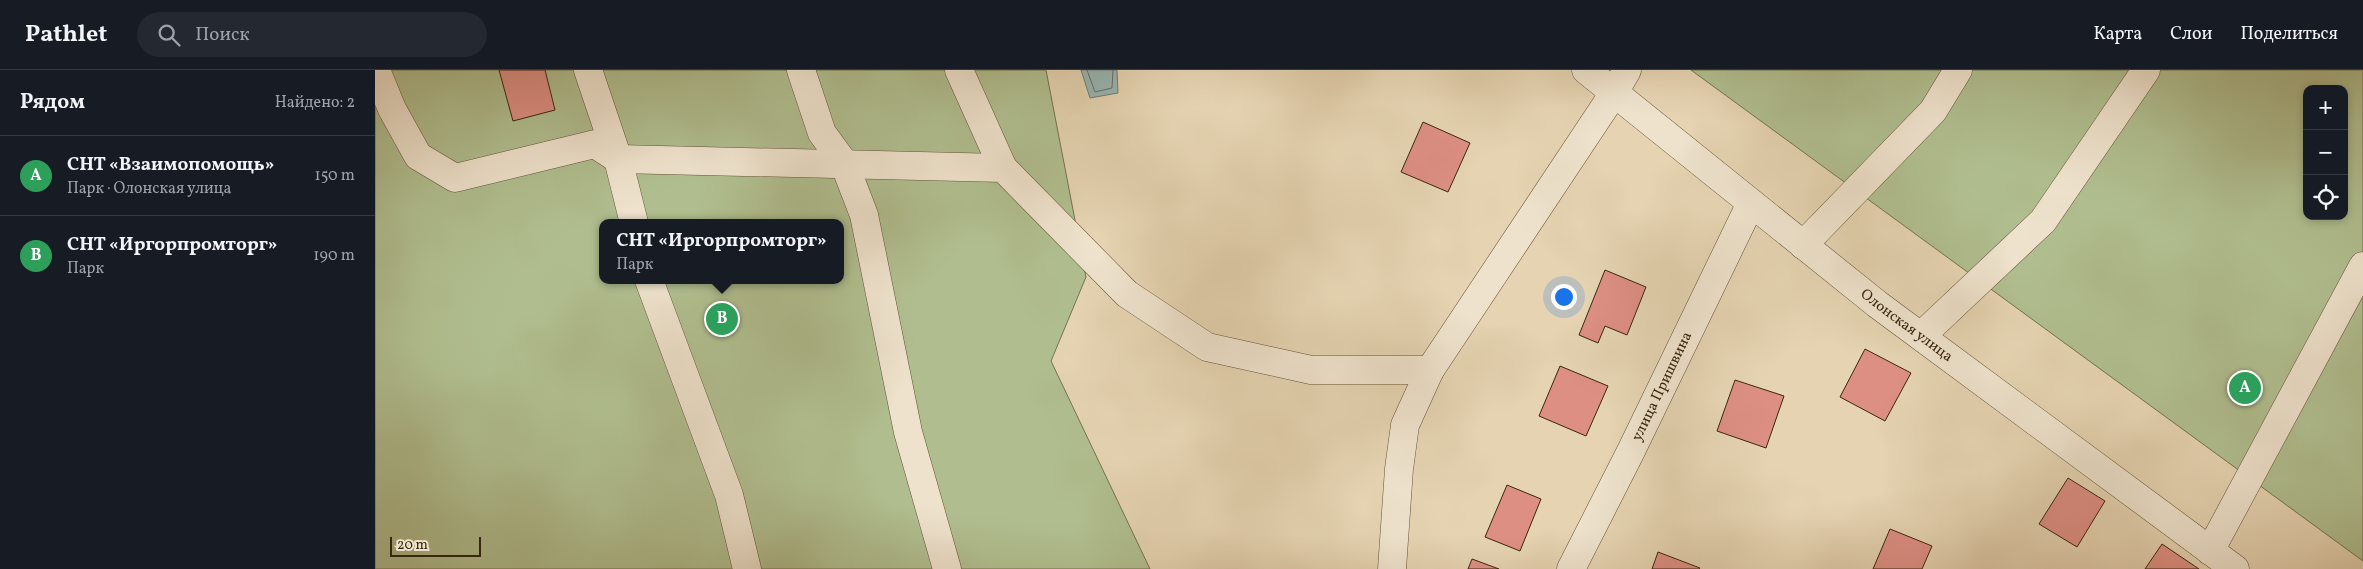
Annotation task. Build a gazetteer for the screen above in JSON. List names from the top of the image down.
{
  "streets": {
    "street": ["Олонская улица", "улица Пришвина"]
  },
  "crossings": [
    ["Олонская улица", "улица Пришвина"]
  ],
  "scale_bar": "20 m",
  "page": {
    "header": "Pathlet",
    "search": "Поиск",
    "nav": ["Карта", "Слои", "Поделиться"],
    "heading": ["Рядом", "Найдено: 2"],
    "map_buttons": ["+", "−"],
    "list": [
      {
        "mark": "A",
        "name": "СНТ «Взаимопомощь»",
        "note": "Парк · Олонская улица",
        "value": "150 m"
      },
      {
        "mark": "B",
        "name": "СНТ «Иргорпромторг»",
        "note": "Парк",
        "value": "190 m"
      }
    ],
    "popup": ["СНТ «Иргорпромторг»", "Парк"],
    "pins": ["B", "A"],
    "scale": "20 m"
  }
}
